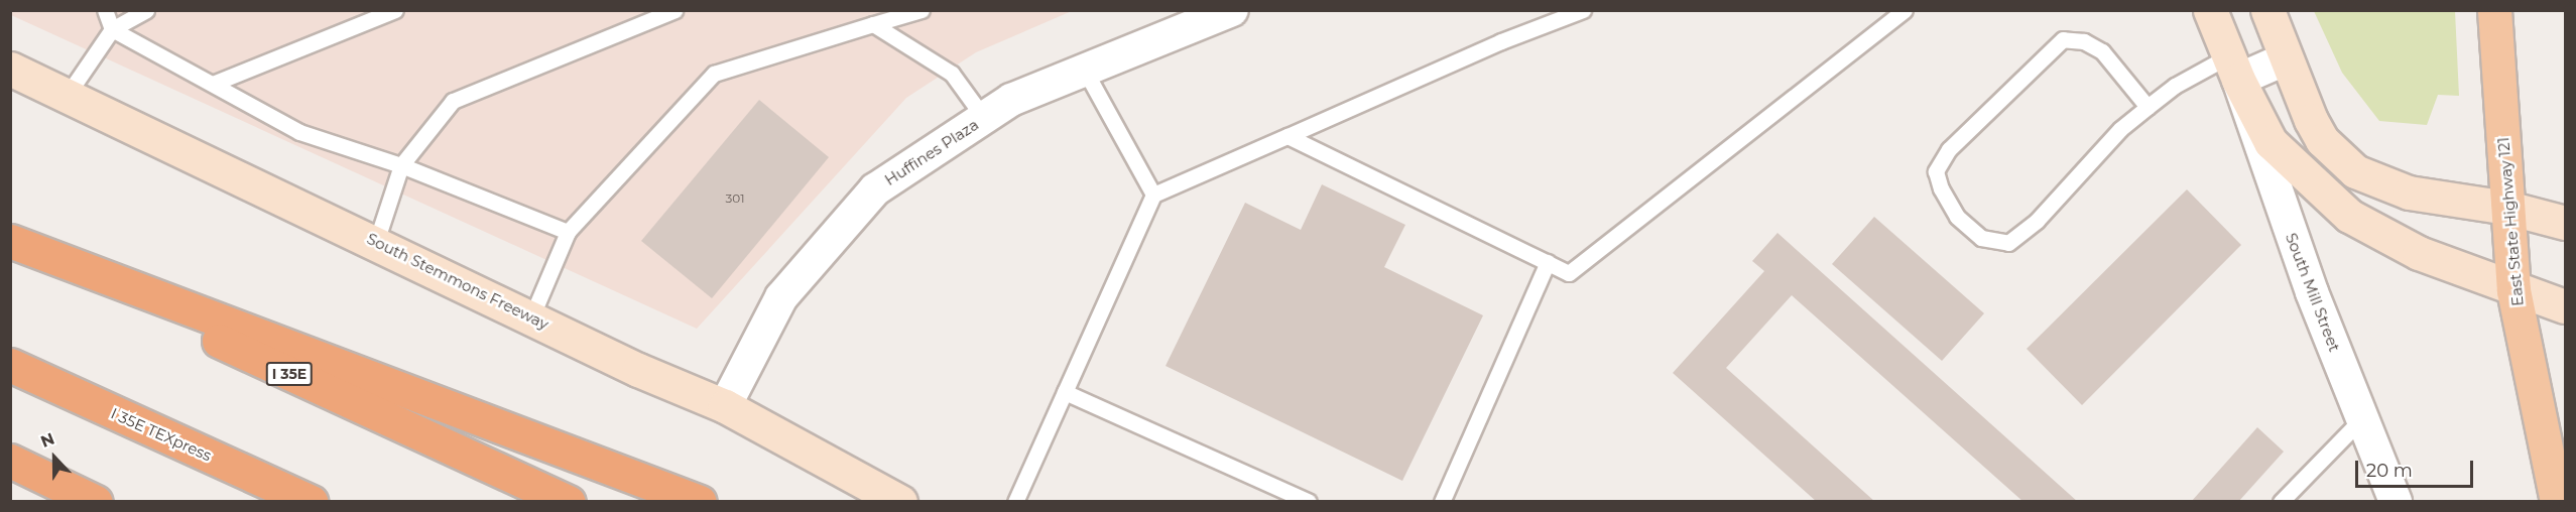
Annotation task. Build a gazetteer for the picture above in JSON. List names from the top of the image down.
{
  "streets": {
    "highway": ["I 35E", "I 35E TEXpress"],
    "main road": ["East State Highway 121", "South Stemmons Freeway", "South Mill Street"],
    "street": ["Huffines Plaza"]
  },
  "crossings": [
    ["Huffines Plaza", "South Stemmons Freeway"],
    ["East State Highway 121", "South Mill Street"]
  ],
  "house_numbers": ["301"],
  "scale_bar": "20 m",
  "north": "top"
}
